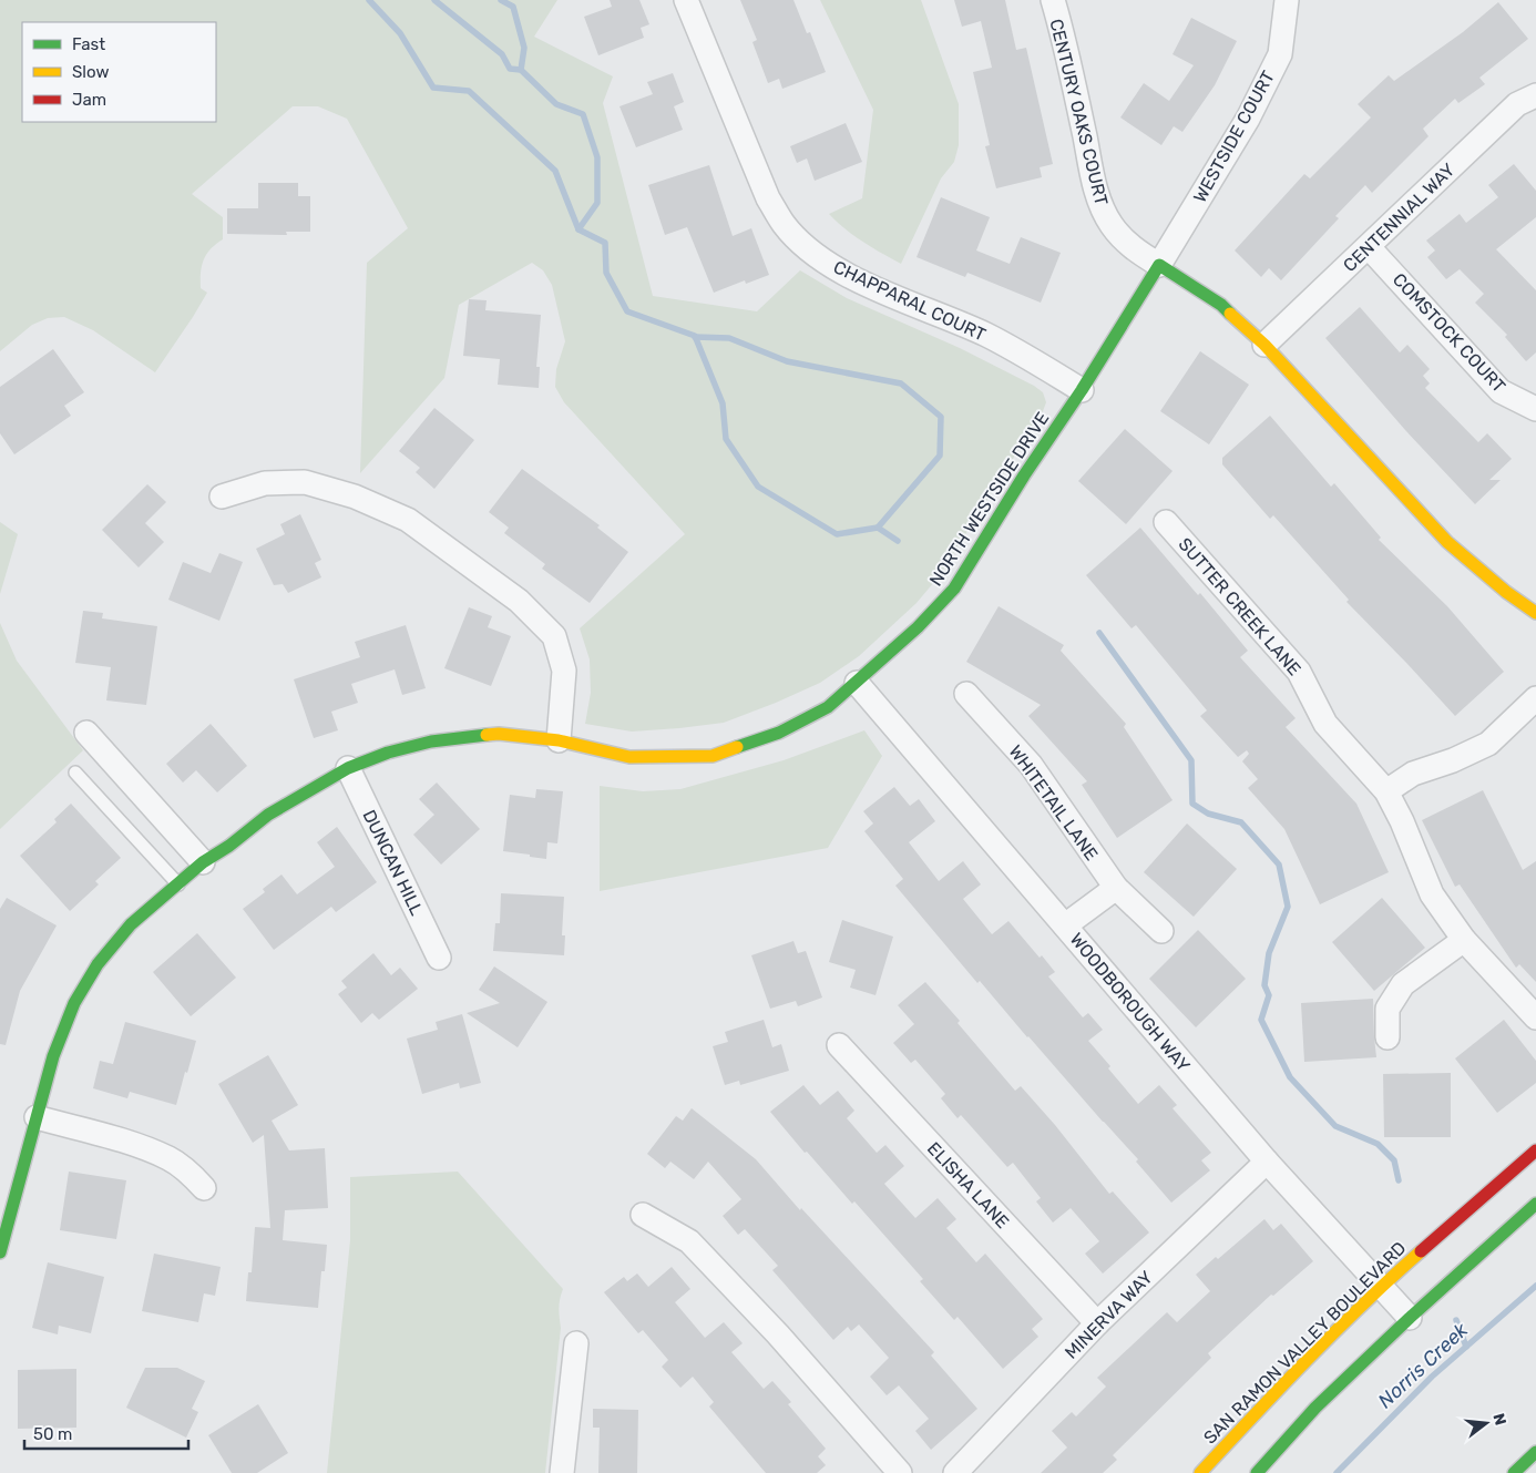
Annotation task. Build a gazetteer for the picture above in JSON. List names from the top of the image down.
{
  "streets": {
    "main road": ["NORTH WESTSIDE DRIVE", "SAN RAMON VALLEY BOULEVARD"],
    "street": [
      "CENTURY OAKS COURT",
      "WESTSIDE COURT",
      "CENTENNIAL WAY",
      "CHAPPARAL COURT",
      "COMSTOCK COURT",
      "SUTTER CREEK LANE",
      "WHITETAIL LANE",
      "DUNCAN HILL",
      "WOODBOROUGH WAY",
      "ELISHA LANE",
      "MINERVA WAY"
    ]
  },
  "crossings": [
    ["CENTURY OAKS COURT", "WESTSIDE COURT"],
    ["CENTURY OAKS COURT", "NORTH WESTSIDE DRIVE"],
    ["WESTSIDE COURT", "NORTH WESTSIDE DRIVE"],
    ["CENTENNIAL WAY", "COMSTOCK COURT"],
    ["CHAPPARAL COURT", "NORTH WESTSIDE DRIVE"],
    ["NORTH WESTSIDE DRIVE", "DUNCAN HILL"],
    ["NORTH WESTSIDE DRIVE", "WOODBOROUGH WAY"],
    ["WOODBOROUGH WAY", "MINERVA WAY"],
    ["WOODBOROUGH WAY", "SAN RAMON VALLEY BOULEVARD"],
    ["ELISHA LANE", "MINERVA WAY"]
  ],
  "water": ["Norris Creek"],
  "legend": ["Fast", "Slow", "Jam"],
  "scale_bar": "50 m",
  "north": "right"
}
